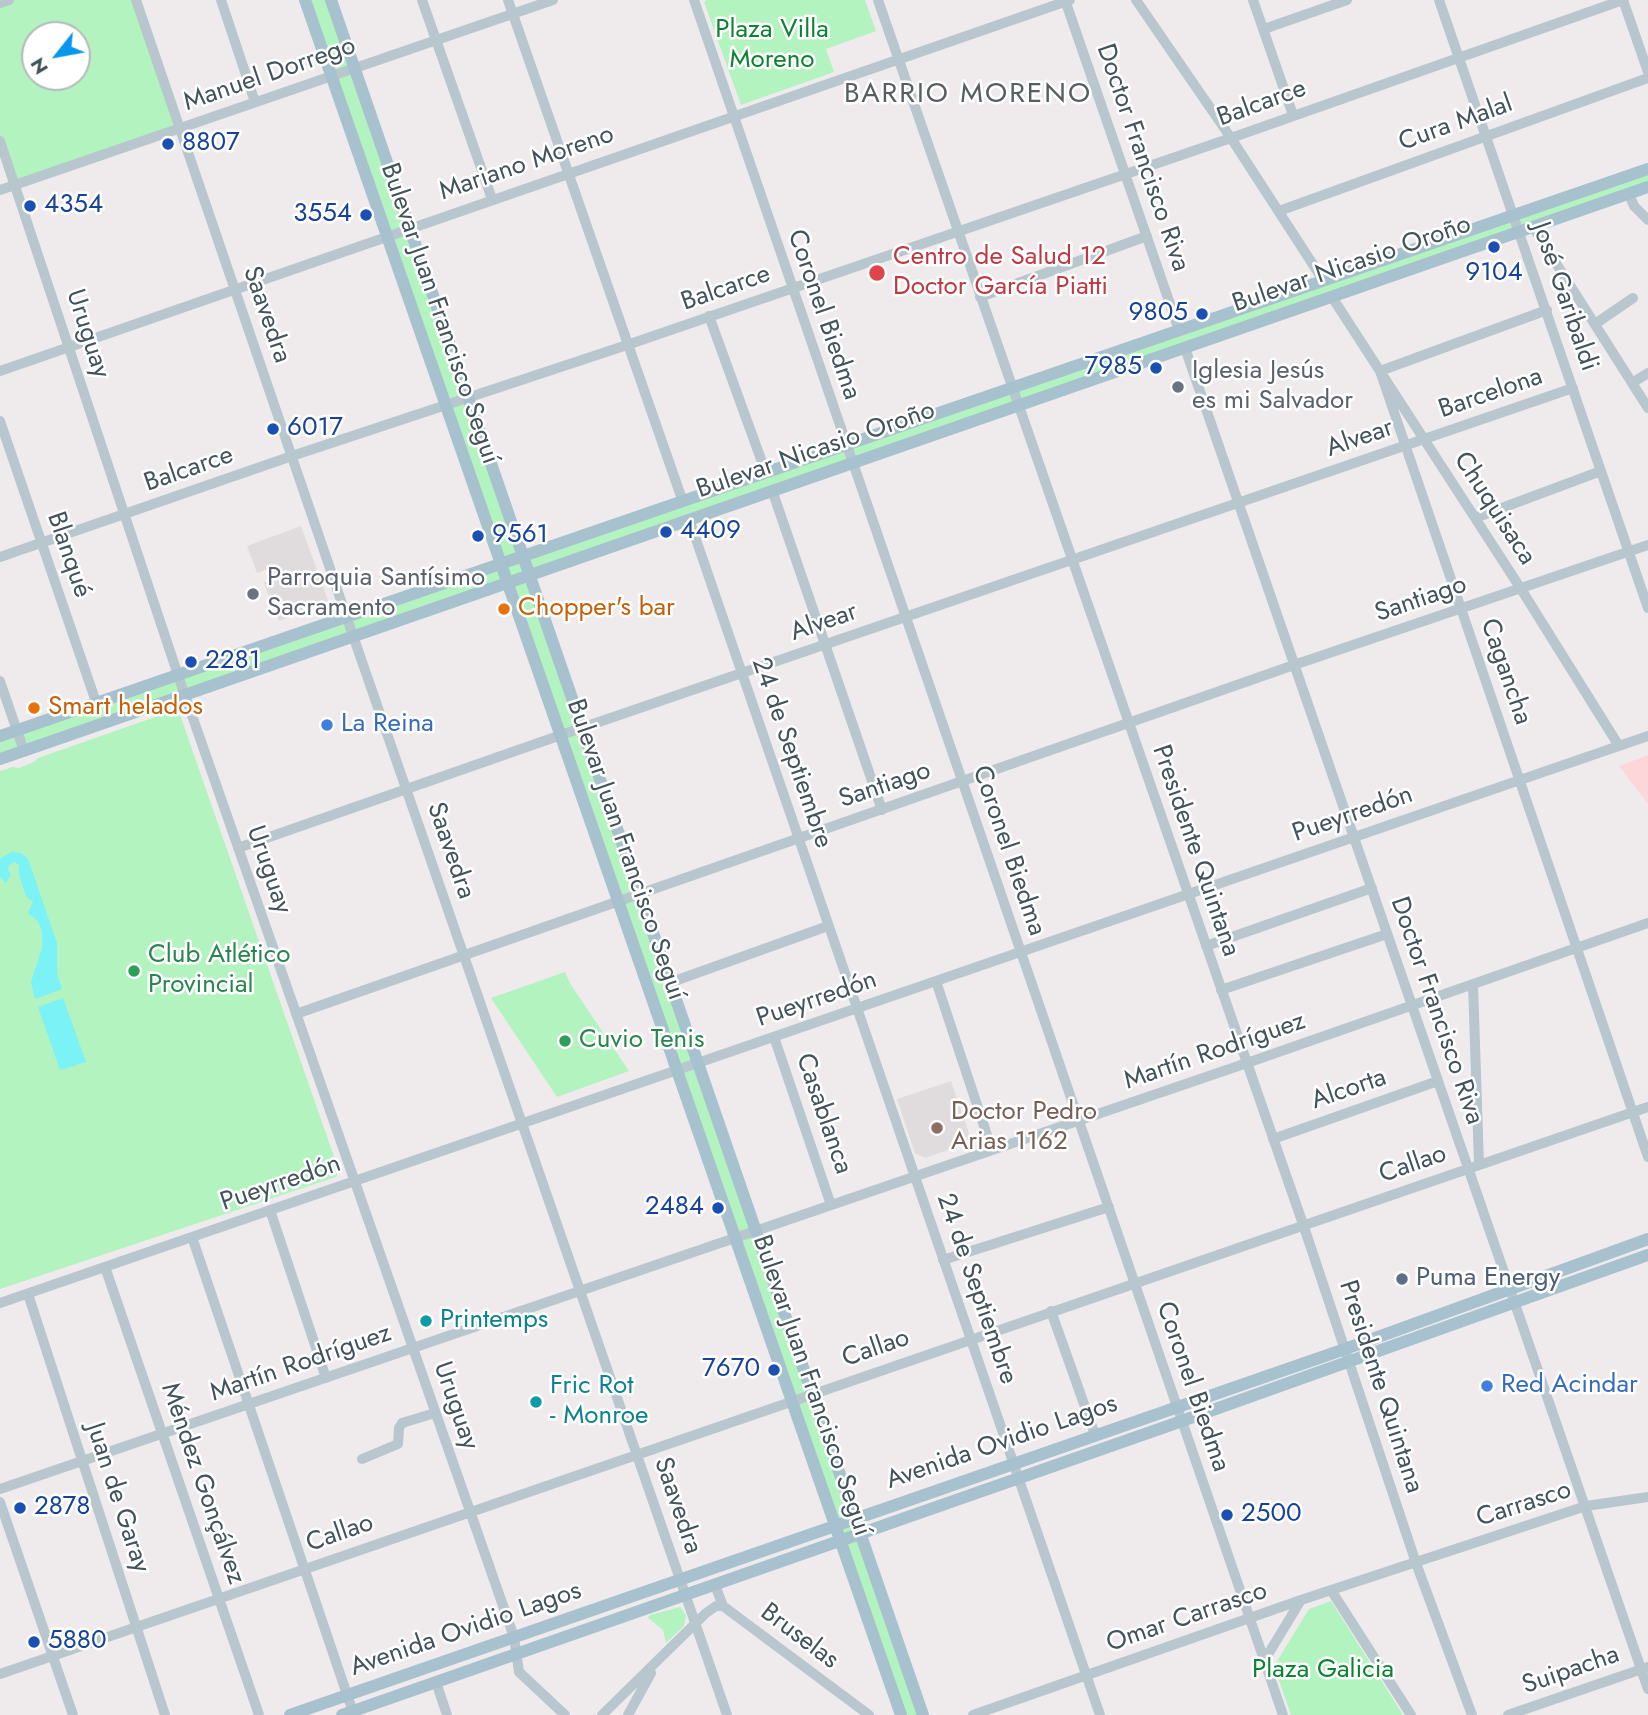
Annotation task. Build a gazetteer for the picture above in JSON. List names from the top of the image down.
{
  "streets": {
    "main road": ["Bulevar Nicasio Oroño", "Bulevar Juan Francisco Seguí", "Avenida Ovidio Lagos"],
    "street": [
      "Manuel Dorrego",
      "Balcarce",
      "Cura Malal",
      "Doctor Francisco Riva",
      "Mariano Moreno",
      "José Garibaldi",
      "Saavedra",
      "Coronel Biedma",
      "Uruguay",
      "Barcelona",
      "Alvear",
      "Chuquisaca",
      "Blanqué",
      "Santiago",
      "Cagancha",
      "24 de Septiembre",
      "Pueyrredón",
      "Presidente Quintana",
      "Martín Rodríguez",
      "Alcorta",
      "Casablanca",
      "Callao",
      "Méndez Gonçálvez",
      "Juan de Garay",
      "Carrasco",
      "Omar Carrasco",
      "Bruselas",
      "Suipacha"
    ]
  },
  "crossings": [
    ["Manuel Dorrego", "Bulevar Juan Francisco Seguí"],
    ["Manuel Dorrego", "Saavedra"],
    ["Manuel Dorrego", "Uruguay"],
    ["Balcarce", "Doctor Francisco Riva"],
    ["Balcarce", "José Garibaldi"],
    ["Balcarce", "Bulevar Juan Francisco Seguí"],
    ["Balcarce", "Saavedra"],
    ["Balcarce", "Coronel Biedma"],
    ["Balcarce", "Uruguay"],
    ["Balcarce", "Blanqué"],
    ["Balcarce", "Presidente Quintana"],
    ["Cura Malal", "José Garibaldi"],
    ["Doctor Francisco Riva", "Mariano Moreno"],
    ["Doctor Francisco Riva", "Bulevar Nicasio Oroño"],
    ["Doctor Francisco Riva", "Alvear"],
    ["Doctor Francisco Riva", "Santiago"],
    ["Doctor Francisco Riva", "Pueyrredón"],
    ["Doctor Francisco Riva", "Martín Rodríguez"],
    ["Doctor Francisco Riva", "Alcorta"],
    ["Doctor Francisco Riva", "Callao"],
    ["Doctor Francisco Riva", "Avenida Ovidio Lagos"],
    ["Doctor Francisco Riva", "Carrasco"],
    ["Doctor Francisco Riva", "Suipacha"],
    ["Mariano Moreno", "Bulevar Juan Francisco Seguí"],
    ["Mariano Moreno", "Saavedra"],
    ["Mariano Moreno", "Coronel Biedma"],
    ["Mariano Moreno", "Uruguay"],
    ["Mariano Moreno", "Presidente Quintana"],
    ["Bulevar Nicasio Oroño", "José Garibaldi"],
    ["Bulevar Nicasio Oroño", "Bulevar Juan Francisco Seguí"],
    ["Bulevar Nicasio Oroño", "Saavedra"],
    ["Bulevar Nicasio Oroño", "Coronel Biedma"],
    ["Bulevar Nicasio Oroño", "Uruguay"],
    ["Bulevar Nicasio Oroño", "Chuquisaca"],
    ["Bulevar Nicasio Oroño", "Blanqué"],
    ["Bulevar Nicasio Oroño", "24 de Septiembre"],
    ["Bulevar Nicasio Oroño", "Presidente Quintana"],
    ["José Garibaldi", "Barcelona"],
    ["José Garibaldi", "Santiago"],
    ["Bulevar Juan Francisco Seguí", "Alvear"],
    ["Bulevar Juan Francisco Seguí", "Santiago"],
    ["Bulevar Juan Francisco Seguí", "Pueyrredón"],
    ["Bulevar Juan Francisco Seguí", "Martín Rodríguez"],
    ["Bulevar Juan Francisco Seguí", "Callao"],
    ["Bulevar Juan Francisco Seguí", "Avenida Ovidio Lagos"],
    ["Saavedra", "Alvear"],
    ["Saavedra", "Santiago"],
    ["Saavedra", "Pueyrredón"],
    ["Saavedra", "Martín Rodríguez"],
    ["Saavedra", "Callao"],
    ["Saavedra", "Avenida Ovidio Lagos"],
    ["Coronel Biedma", "Alvear"],
    ["Coronel Biedma", "Santiago"],
    ["Coronel Biedma", "Pueyrredón"],
    ["Coronel Biedma", "Martín Rodríguez"],
    ["Coronel Biedma", "Callao"],
    ["Coronel Biedma", "Avenida Ovidio Lagos"],
    ["Coronel Biedma", "Omar Carrasco"],
    ["Uruguay", "Alvear"],
    ["Uruguay", "Santiago"],
    ["Uruguay", "Pueyrredón"],
    ["Uruguay", "Martín Rodríguez"],
    ["Uruguay", "Callao"],
    ["Uruguay", "Avenida Ovidio Lagos"],
    ["Barcelona", "Alvear"],
    ["Barcelona", "Chuquisaca"],
    ["Alvear", "Chuquisaca"],
    ["Alvear", "Cagancha"],
    ["Alvear", "24 de Septiembre"],
    ["Alvear", "Presidente Quintana"],
    ["Chuquisaca", "Santiago"],
    ["Chuquisaca", "Cagancha"],
    ["Chuquisaca", "Pueyrredón"],
    ["Santiago", "Cagancha"],
    ["Santiago", "24 de Septiembre"],
    ["Santiago", "Presidente Quintana"],
    ["Cagancha", "Pueyrredón"],
    ["Cagancha", "Martín Rodríguez"],
    ["Cagancha", "Callao"],
    ["24 de Septiembre", "Pueyrredón"],
    ["24 de Septiembre", "Martín Rodríguez"],
    ["24 de Septiembre", "Callao"],
    ["24 de Septiembre", "Avenida Ovidio Lagos"],
    ["24 de Septiembre", "Omar Carrasco"],
    ["Pueyrredón", "Presidente Quintana"],
    ["Pueyrredón", "Casablanca"],
    ["Pueyrredón", "Méndez Gonçálvez"],
    ["Pueyrredón", "Juan de Garay"],
    ["Presidente Quintana", "Martín Rodríguez"],
    ["Presidente Quintana", "Alcorta"],
    ["Presidente Quintana", "Callao"],
    ["Presidente Quintana", "Avenida Ovidio Lagos"],
    ["Presidente Quintana", "Carrasco"],
    ["Presidente Quintana", "Omar Carrasco"],
    ["Martín Rodríguez", "Casablanca"],
    ["Martín Rodríguez", "Méndez Gonçálvez"],
    ["Martín Rodríguez", "Juan de Garay"],
    ["Callao", "Méndez Gonçálvez"],
    ["Callao", "Juan de Garay"],
    ["Avenida Ovidio Lagos", "Bruselas"],
    ["Carrasco", "Omar Carrasco"]
  ],
  "districts": ["BARRIO MORENO"],
  "parks": ["Plaza Villa Moreno", "Plaza Galicia"],
  "places": [
    "8807",
    "4354",
    "3554",
    "9104",
    "Centro de Salud 12 Doctor García Piatti",
    "9805",
    "7985",
    "Iglesia Jesús es mi Salvador",
    "6017",
    "4409",
    "9561",
    "Parroquia Santísimo Sacramento",
    "Chopper's bar",
    "2281",
    "Smart helados",
    "La Reina",
    "Club Atlético Provincial",
    "Cuvio Tenis",
    "Doctor Pedro Arias 1162",
    "2484",
    "Puma Energy",
    "Printemps",
    "7670",
    "Red Acindar",
    "Fric Rot - Monroe",
    "2878",
    "2500",
    "5880"
  ],
  "north": "bottom left"
}
